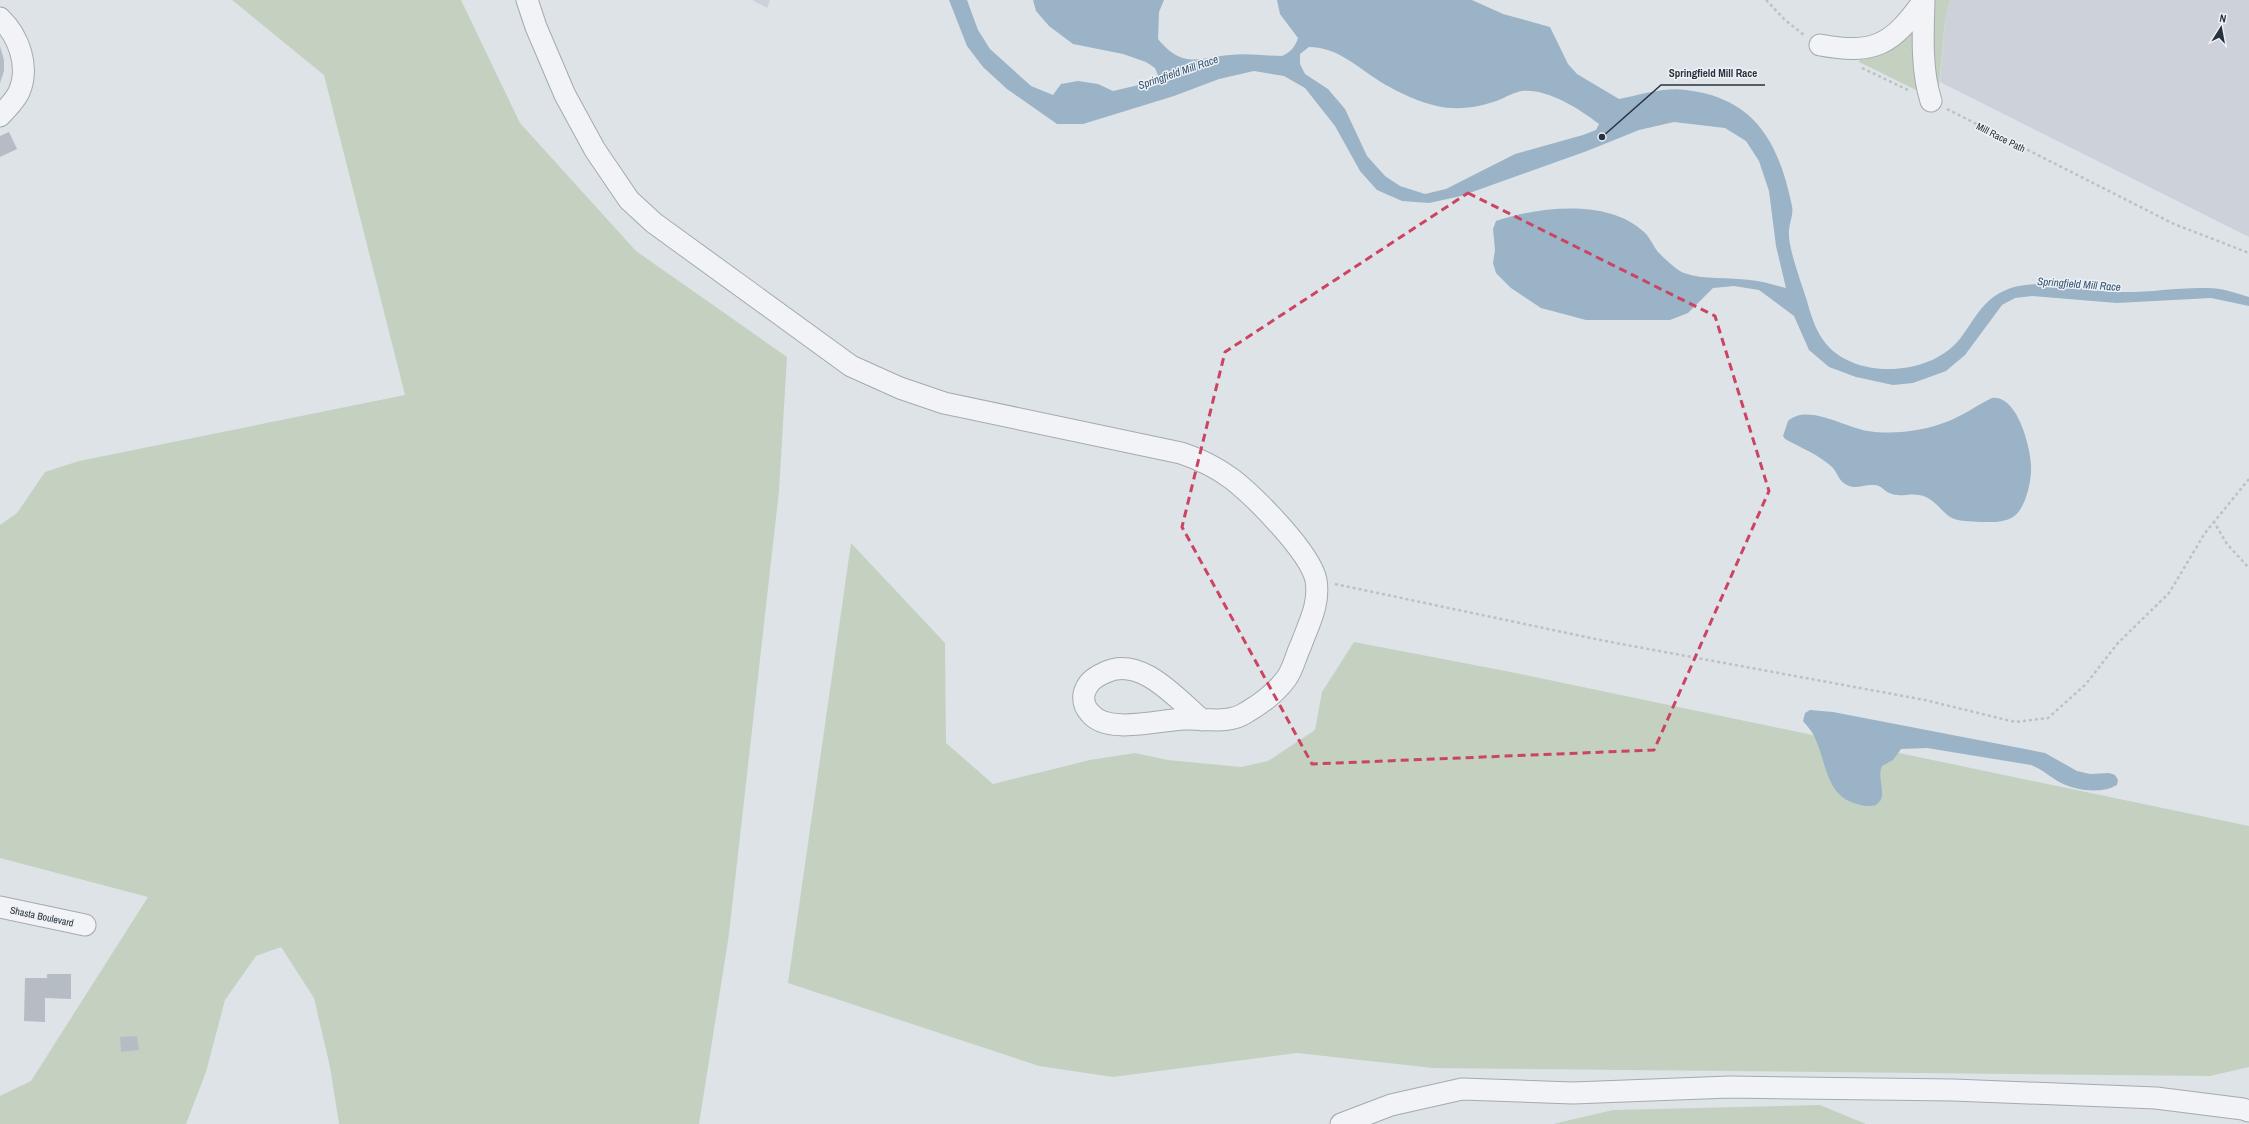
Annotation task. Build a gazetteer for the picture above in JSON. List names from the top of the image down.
{
  "streets": {
    "street": ["Shasta Boulevard"],
    "path": ["Mill Race Path"]
  },
  "water": ["Springfield Mill Race"],
  "places": ["Springfield Mill Race"],
  "north": "top"
}
